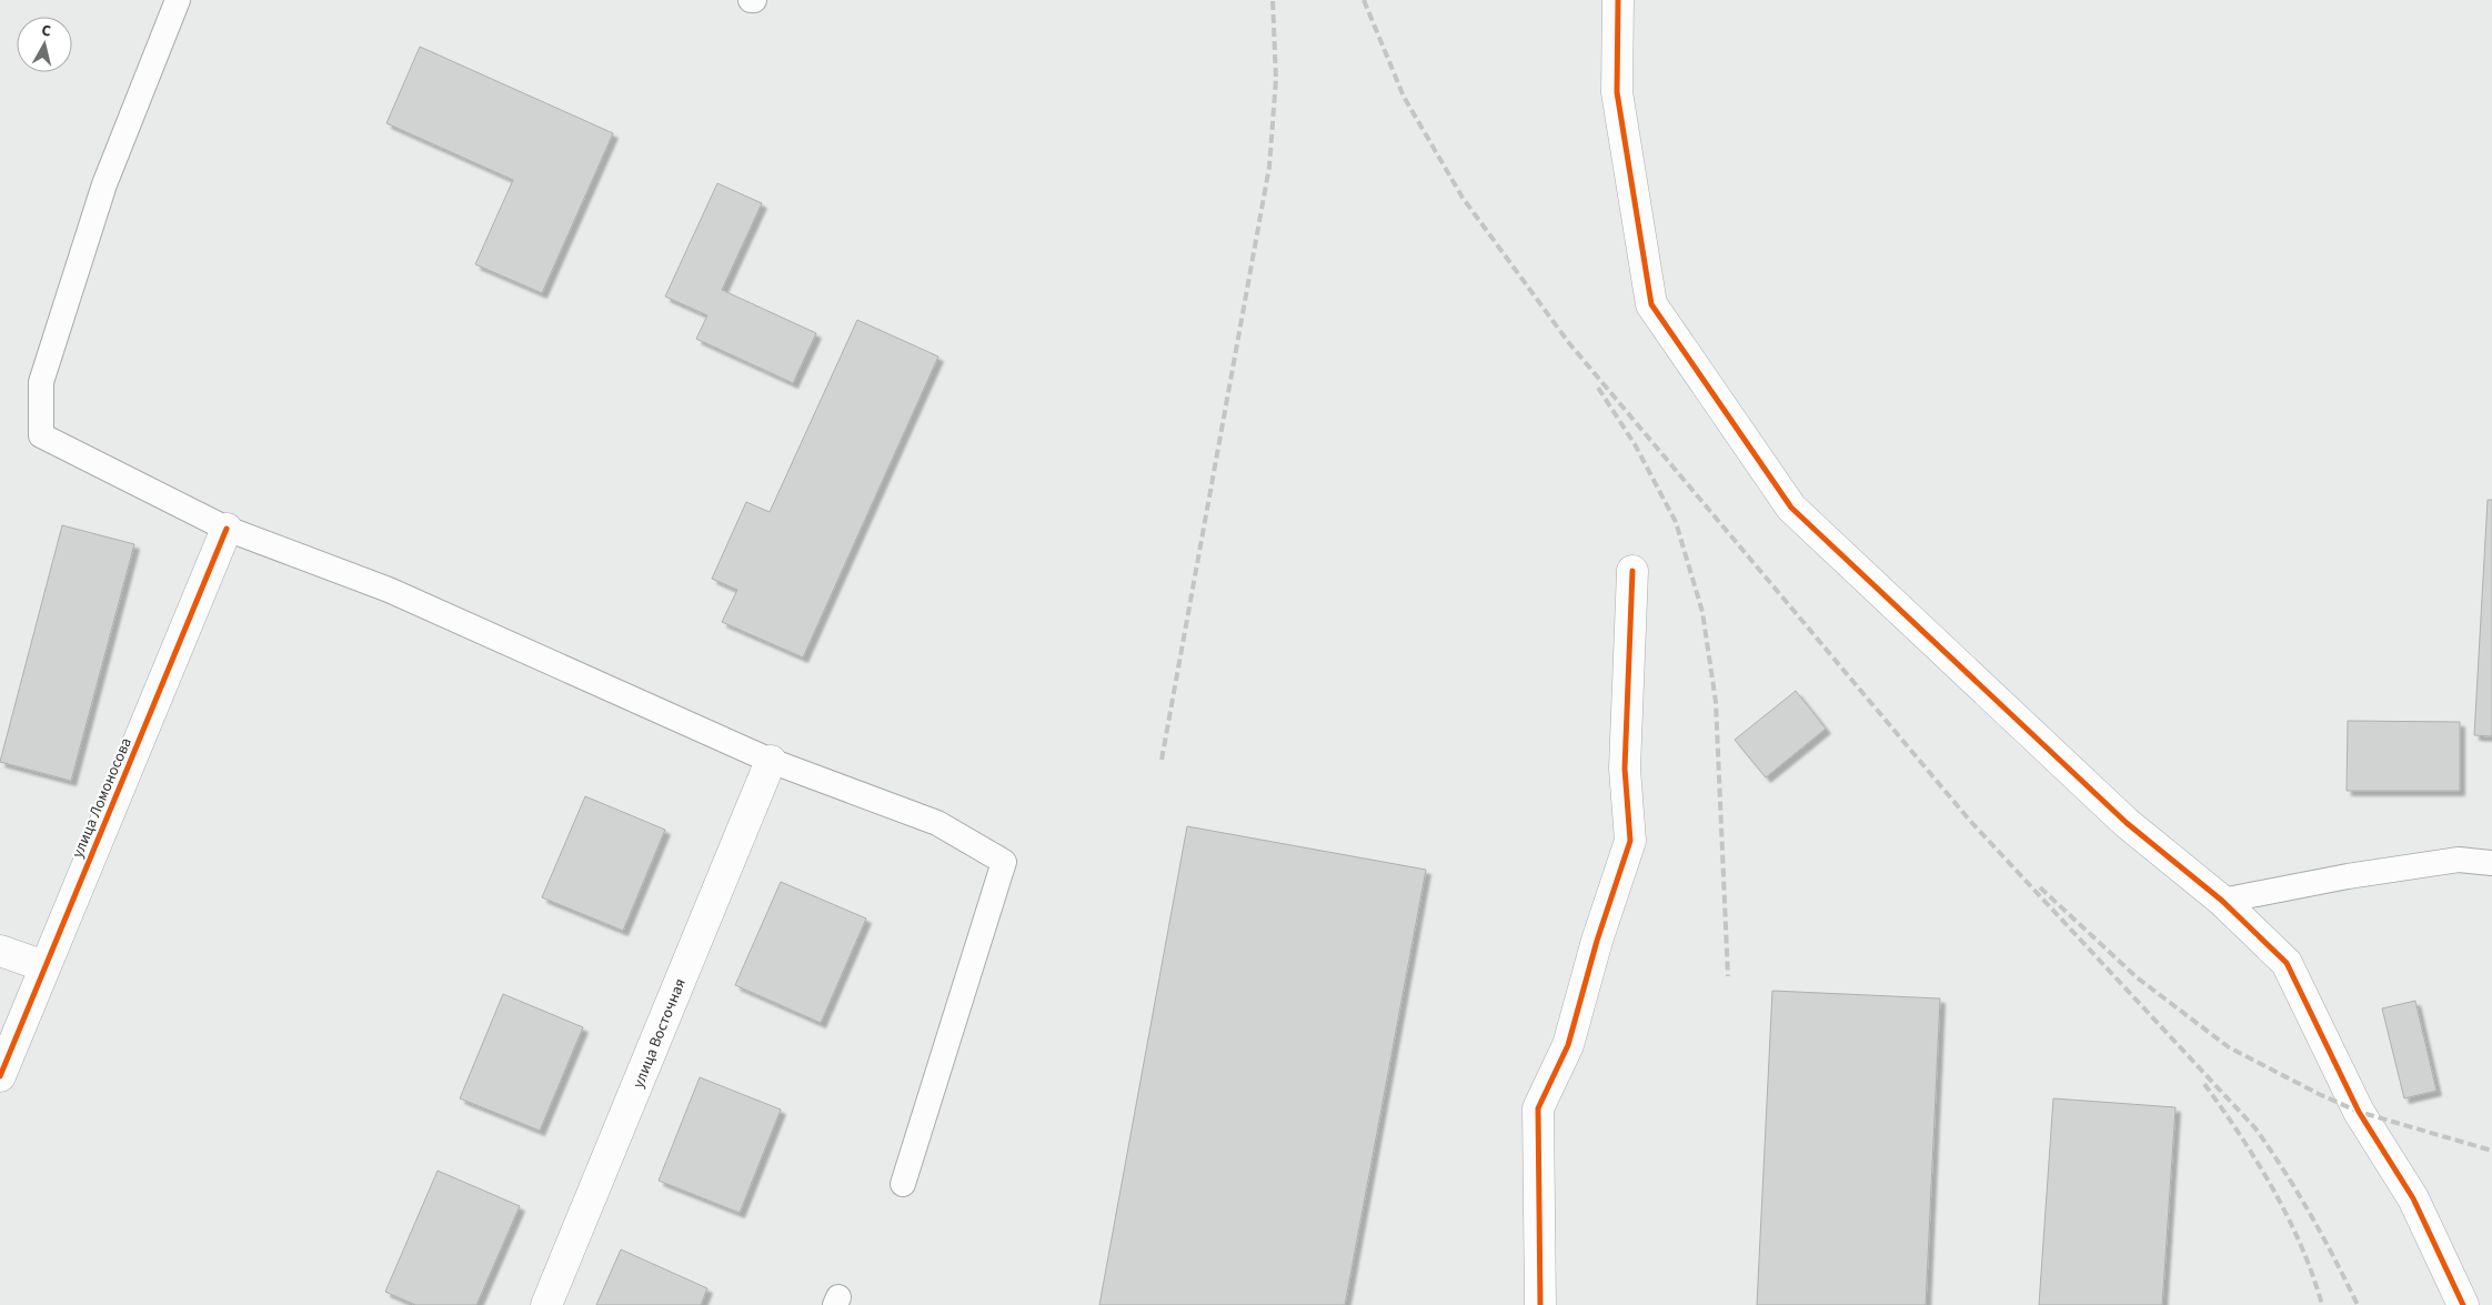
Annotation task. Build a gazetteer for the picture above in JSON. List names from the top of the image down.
{
  "streets": {
    "street": ["улица Ломоносова", "улица Восточная"]
  },
  "north": "top"
}
